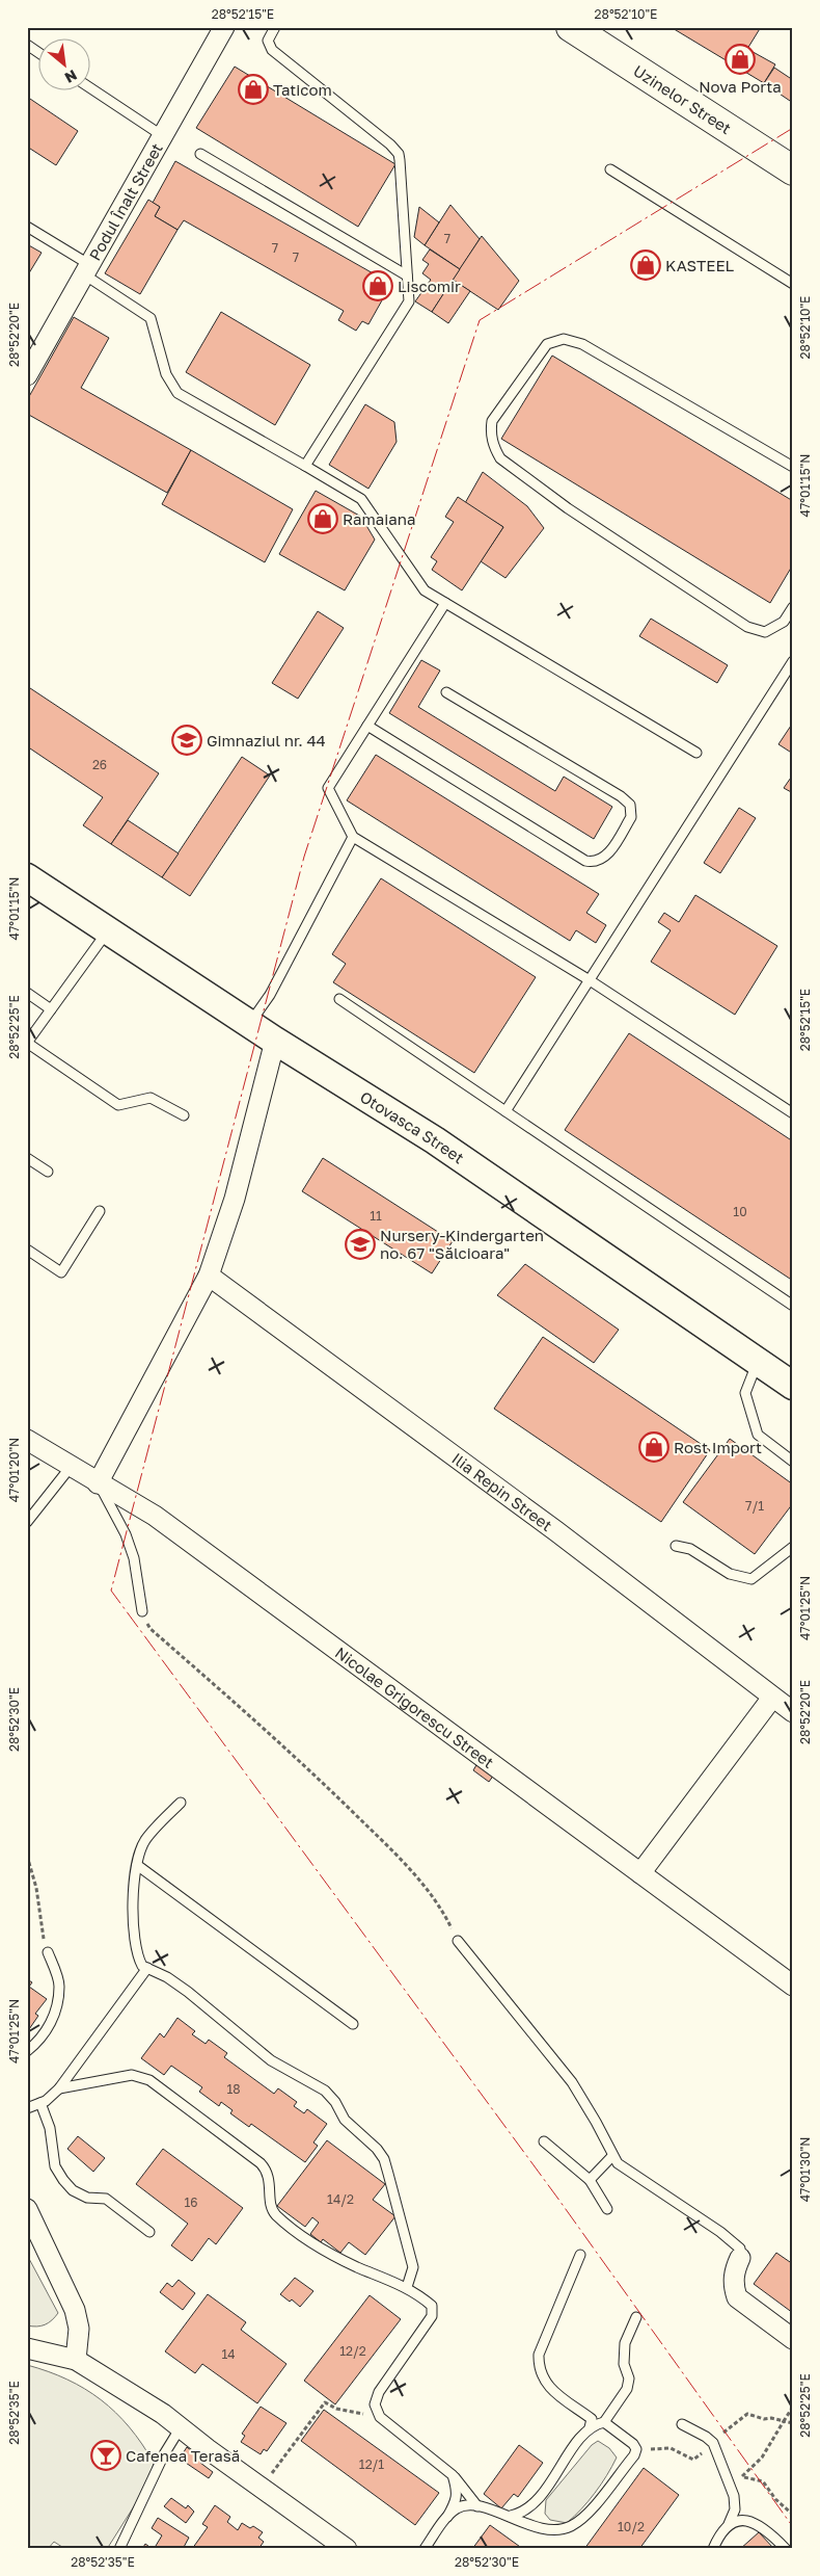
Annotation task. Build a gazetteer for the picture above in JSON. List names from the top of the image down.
{
  "streets": {
    "main road": ["Uzinelor Street"],
    "street": [
      "Podul Înalt Street",
      "Otovasca Street",
      "Ilia Repin Street",
      "Nicolae Grigorescu Street"
    ]
  },
  "places": {
    "shop": [
      "Nova Porta",
      "Taticom",
      "KASTEEL",
      "Liscomir",
      "Ramaiana",
      "Rost Import"
    ],
    "school or university": ["Gimnaziul nr. 44", "Nursery-Kindergarten no. 67 \"Sălcioara\""],
    "bar": ["Cafenea Terasă"]
  },
  "house_numbers": [
    "7",
    "7",
    "7",
    "26",
    "10",
    "11",
    "7/1",
    "18",
    "14/2",
    "16",
    "12/2",
    "14",
    "12/1",
    "10/2"
  ],
  "north": "bottom right",
  "coordinates": [
    "28°52'15\"E",
    "28°52'10\"E",
    "28°52'20\"E",
    "47°01'15\"N",
    "28°52'25\"E",
    "47°01'20\"N",
    "47°01'25\"N",
    "28°52'30\"E",
    "47°01'30\"N",
    "28°52'35\"E"
  ]
}
